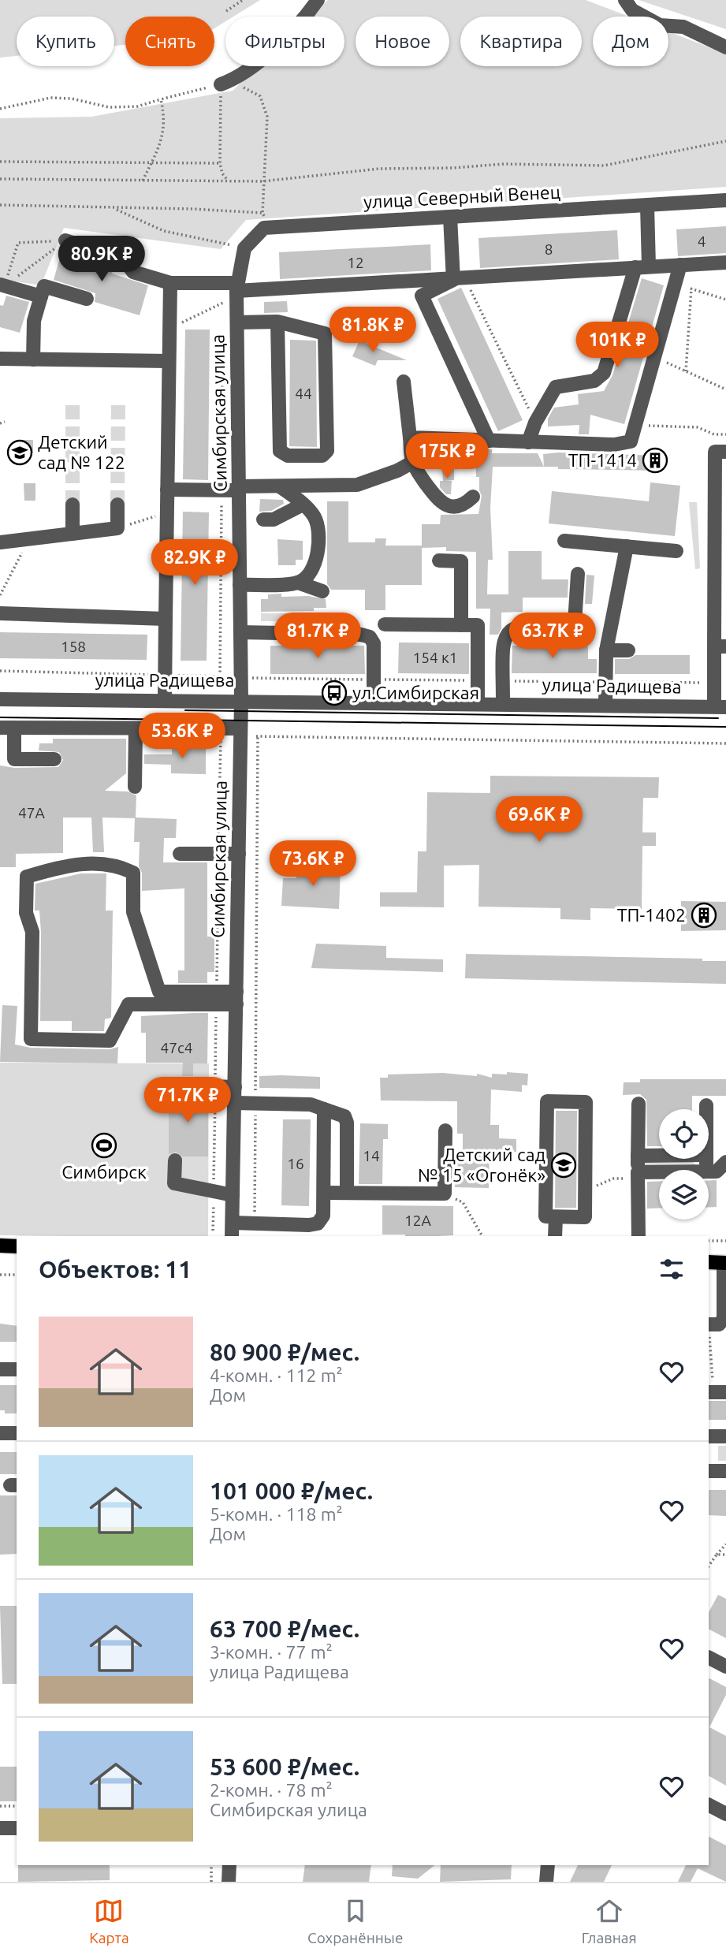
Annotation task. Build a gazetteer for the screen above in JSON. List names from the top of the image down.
{
  "streets": {
    "street": ["улица Северный Венец", "Симбирская улица", "улица Радищева"]
  },
  "crossings": [
    ["Симбирская улица", "улица Радищева"]
  ],
  "places": {
    "school or university": ["Детский сад № 122", "Детский сад № 15 «Огонёк»"],
    "building": ["ТП-1414", "ТП-1402"],
    "bus stop": ["ул.Симбирская"],
    "sports": ["Симбирск"]
  },
  "house_numbers": [
    "4",
    "8",
    "12",
    "44",
    "158",
    "154 к1",
    "47А",
    "47с4",
    "14",
    "16",
    "12А"
  ],
  "page": {
    "chip": [
      "Купить",
      "Снять",
      "Фильтры",
      "Новое",
      "Квартира",
      "Дом"
    ],
    "price": [
      "80.9K ₽",
      "81.8K ₽",
      "101K ₽",
      "175K ₽",
      "82.9K ₽",
      "81.7K ₽",
      "63.7K ₽",
      "53.6K ₽",
      "69.6K ₽",
      "73.6K ₽",
      "71.7K ₽"
    ],
    "heading": "Объектов: 11",
    "list": [
      {
        "name": "80 900 ₽/мес.",
        "note": "4-комн. · 112 m² · Дом"
      },
      {
        "name": "101 000 ₽/мес.",
        "note": "5-комн. · 118 m² · Дом"
      },
      {
        "name": "63 700 ₽/мес.",
        "note": "3-комн. · 77 m² · улица Радищева"
      },
      {
        "name": "53 600 ₽/мес.",
        "note": "2-комн. · 78 m² · Симбирская улица"
      }
    ],
    "tabs": ["Карта", "Сохранённые", "Главная"]
  }
}
